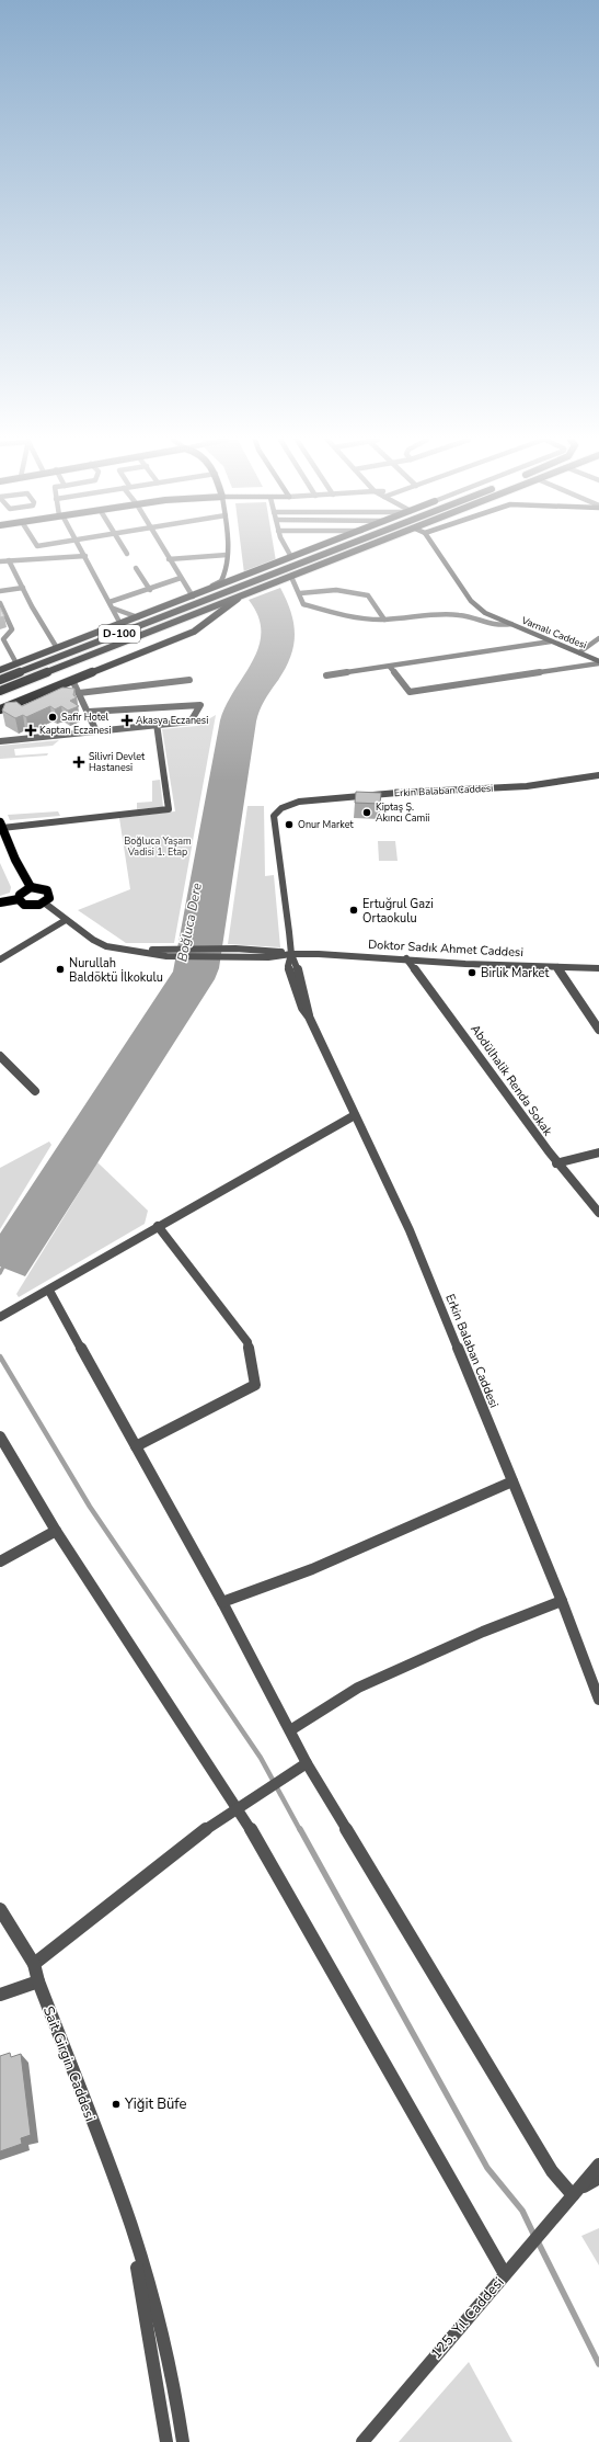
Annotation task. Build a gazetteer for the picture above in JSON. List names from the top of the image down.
{
  "streets": {
    "highway": ["D-100"],
    "main road": ["Varnalı Caddesi"],
    "street": [
      "Erkin Balaban Caddesi",
      "Doktor Sadık Ahmet Caddesi",
      "Abdülhalik Renda Sokak",
      "Sait Girgin Caddesi",
      "125. Yıl Caddesi"
    ]
  },
  "crossings": [
    ["Erkin Balaban Caddesi", "Doktor Sadık Ahmet Caddesi"],
    ["Doktor Sadık Ahmet Caddesi", "Abdülhalik Renda Sokak"]
  ],
  "water": ["Boğluca Dere"],
  "parks": ["Boğluca Yaşam Vadisi 1. Etap"],
  "places": {
    "other": [
      "Safir Hotel",
      "Kiptaş Ş. Akıncı Camii",
      "Onur Market",
      "Ertuğrul Gazi Ortaokulu",
      "Nurullah Baldöktü İlkokulu",
      "Birlik Market",
      "Yiğit Büfe"
    ],
    "health": ["Akasya Eczanesi", "Kaptan Eczanesi", "Silivri Devlet Hastanesi"]
  }
}
